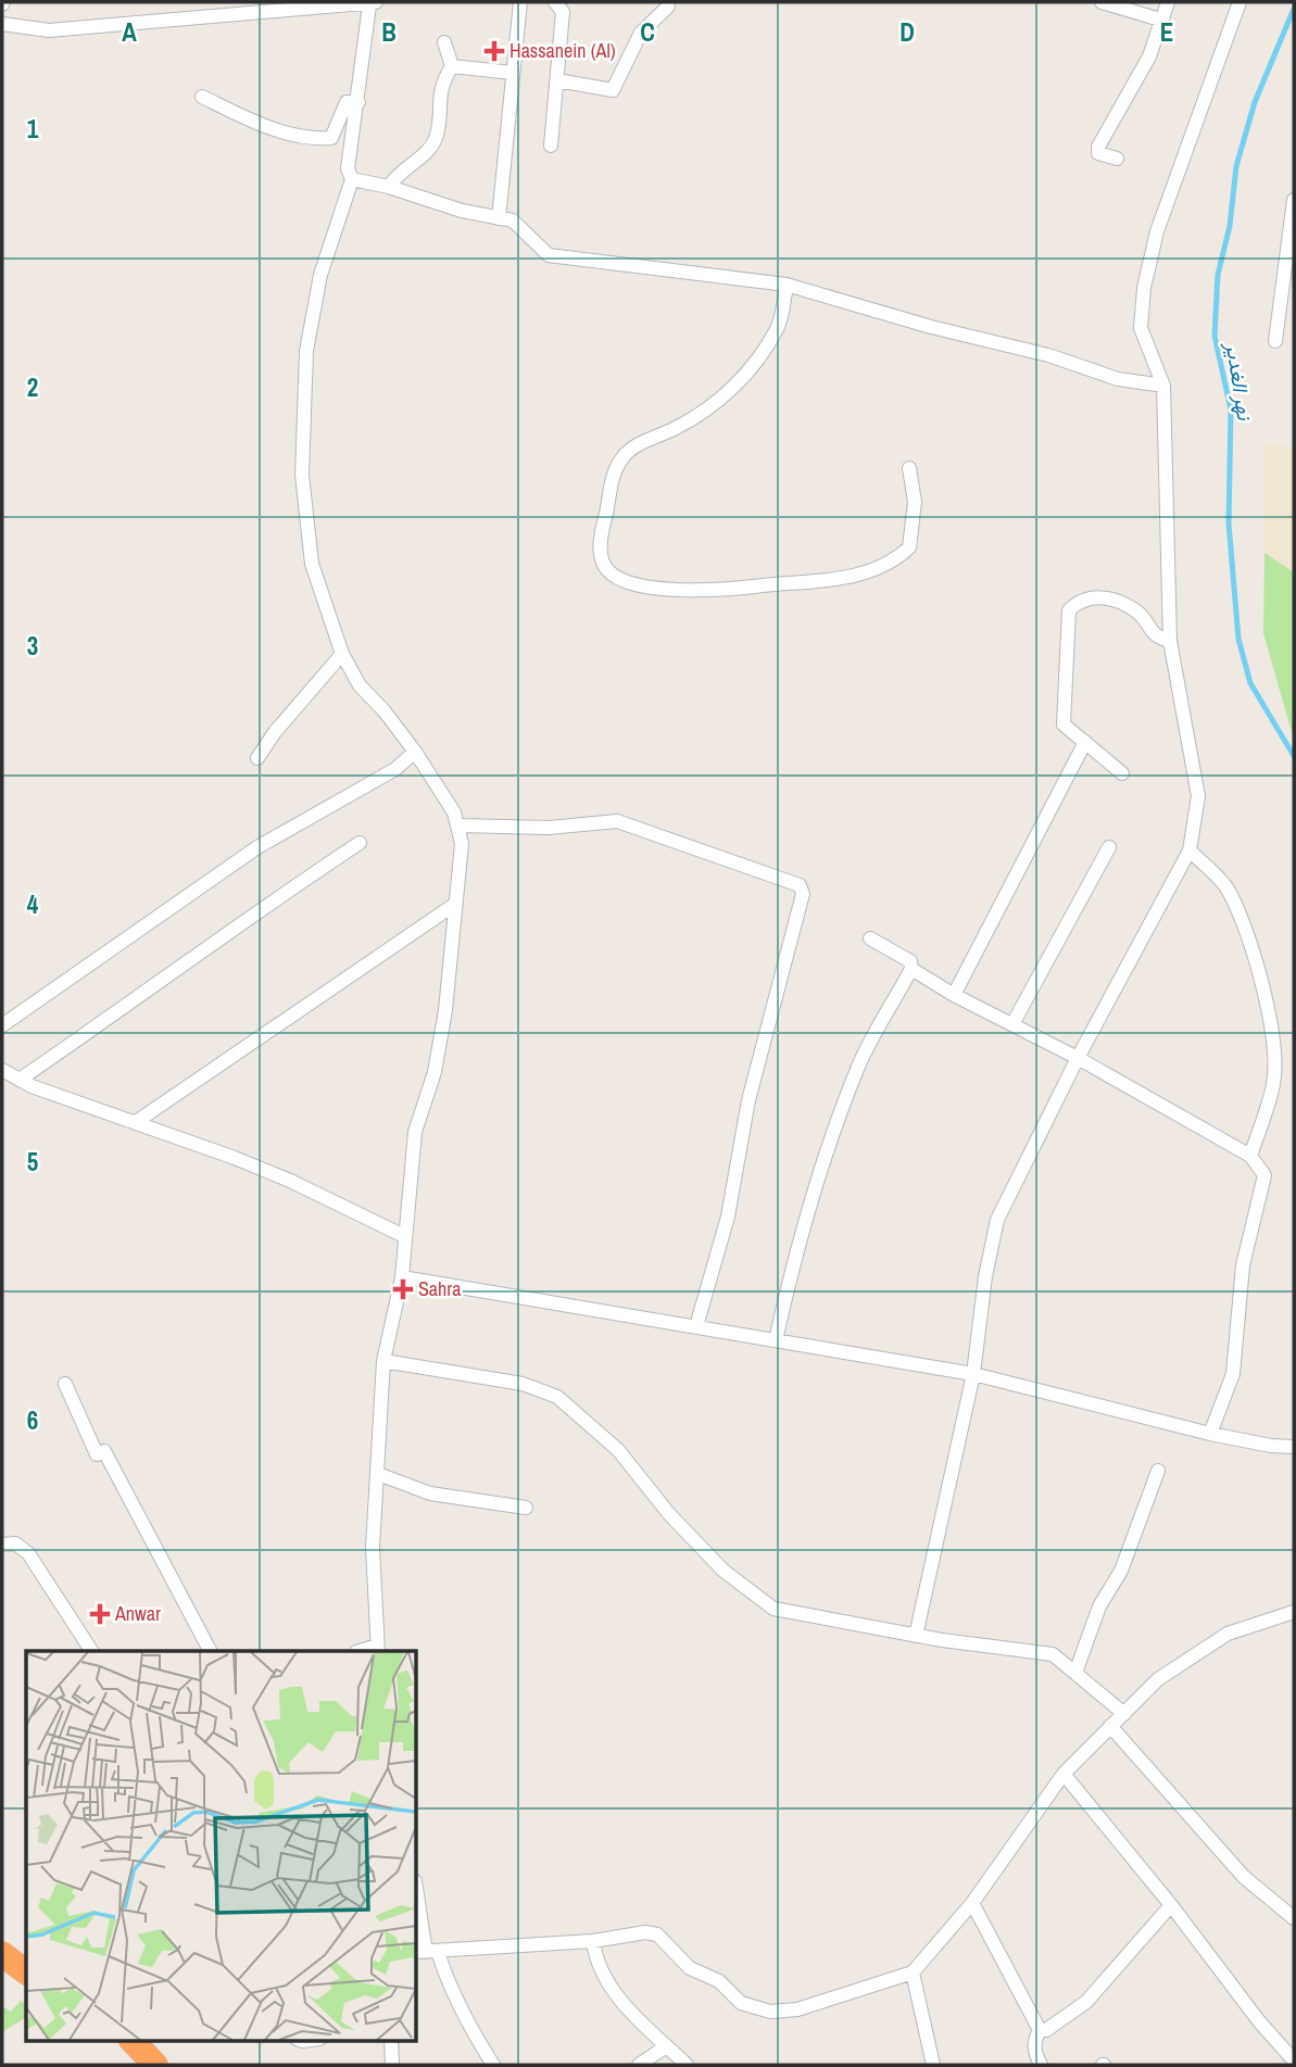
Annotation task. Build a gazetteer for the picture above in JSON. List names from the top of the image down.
{
  "water": ["نهر الغدير"],
  "places": {
    "health": ["Hassanein (Al)", "Sahra", "Anwar"]
  },
  "grid": {
    "columns": [
      "A",
      "B",
      "C",
      "D",
      "E"
    ],
    "rows": [
      "1",
      "2",
      "3",
      "4",
      "5",
      "6"
    ]
  }
}
